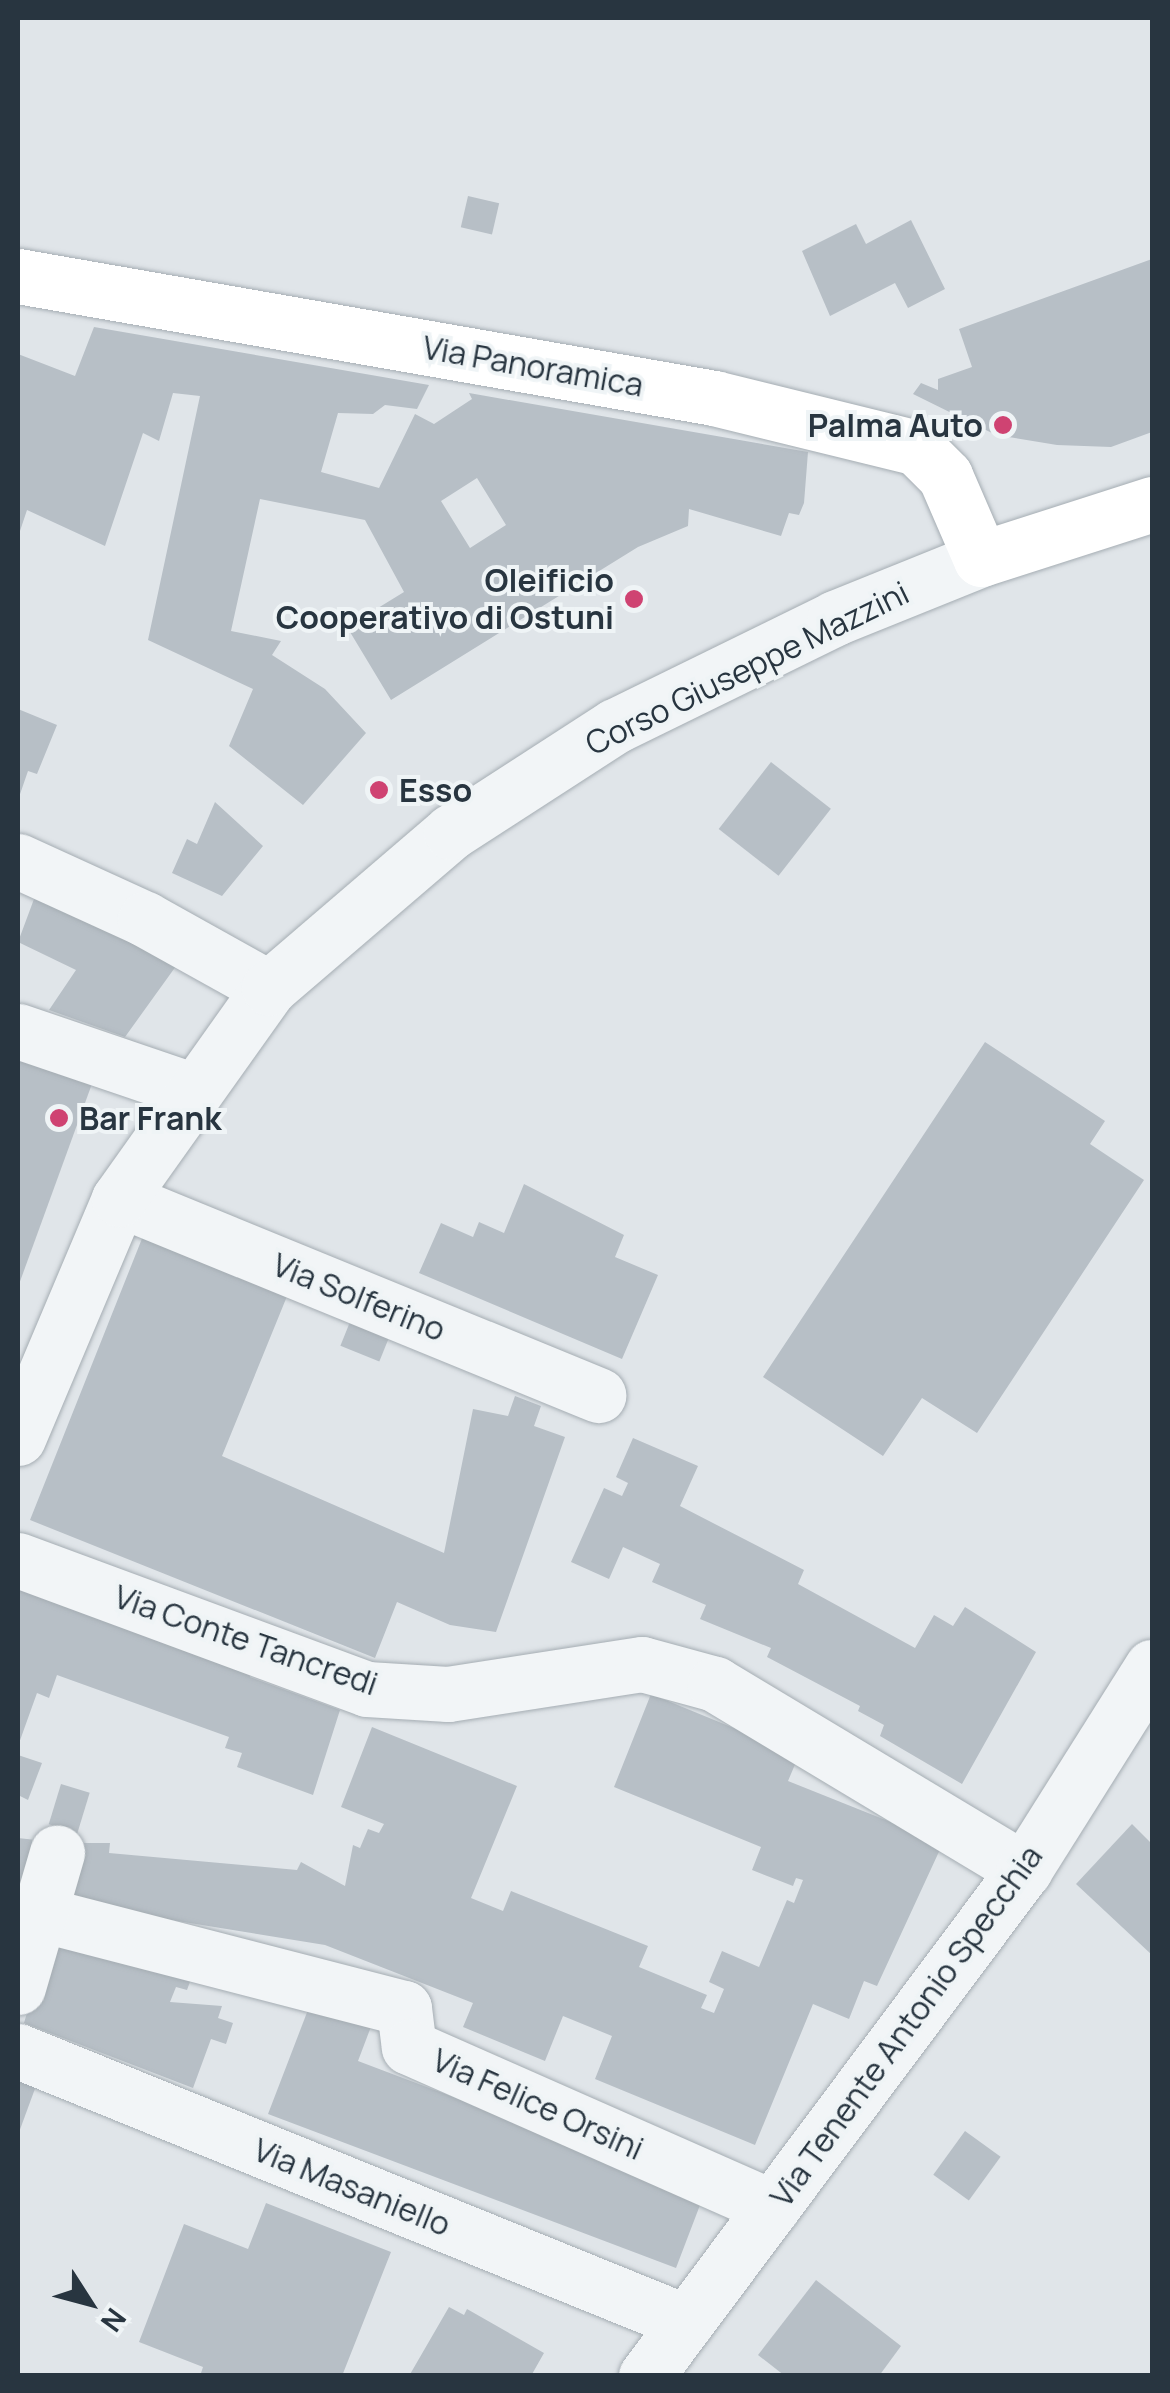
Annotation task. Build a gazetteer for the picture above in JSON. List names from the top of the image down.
{
  "streets": {
    "main road": ["Via Panoramica", "Corso Giuseppe Mazzini"],
    "street": [
      "Via Solferino",
      "Via Conte Tancredi",
      "Via Tenente Antonio Specchia",
      "Via Felice Orsini",
      "Via Masaniello"
    ]
  },
  "crossings": [
    ["Via Panoramica", "Corso Giuseppe Mazzini"],
    ["Corso Giuseppe Mazzini", "Via Solferino"],
    ["Via Conte Tancredi", "Via Tenente Antonio Specchia"],
    ["Via Tenente Antonio Specchia", "Via Felice Orsini"],
    ["Via Tenente Antonio Specchia", "Via Masaniello"]
  ],
  "places": [
    "Palma Auto",
    "Oleificio Cooperativo di Ostuni",
    "Esso",
    "Bar Frank"
  ],
  "north": "bottom right"
}
